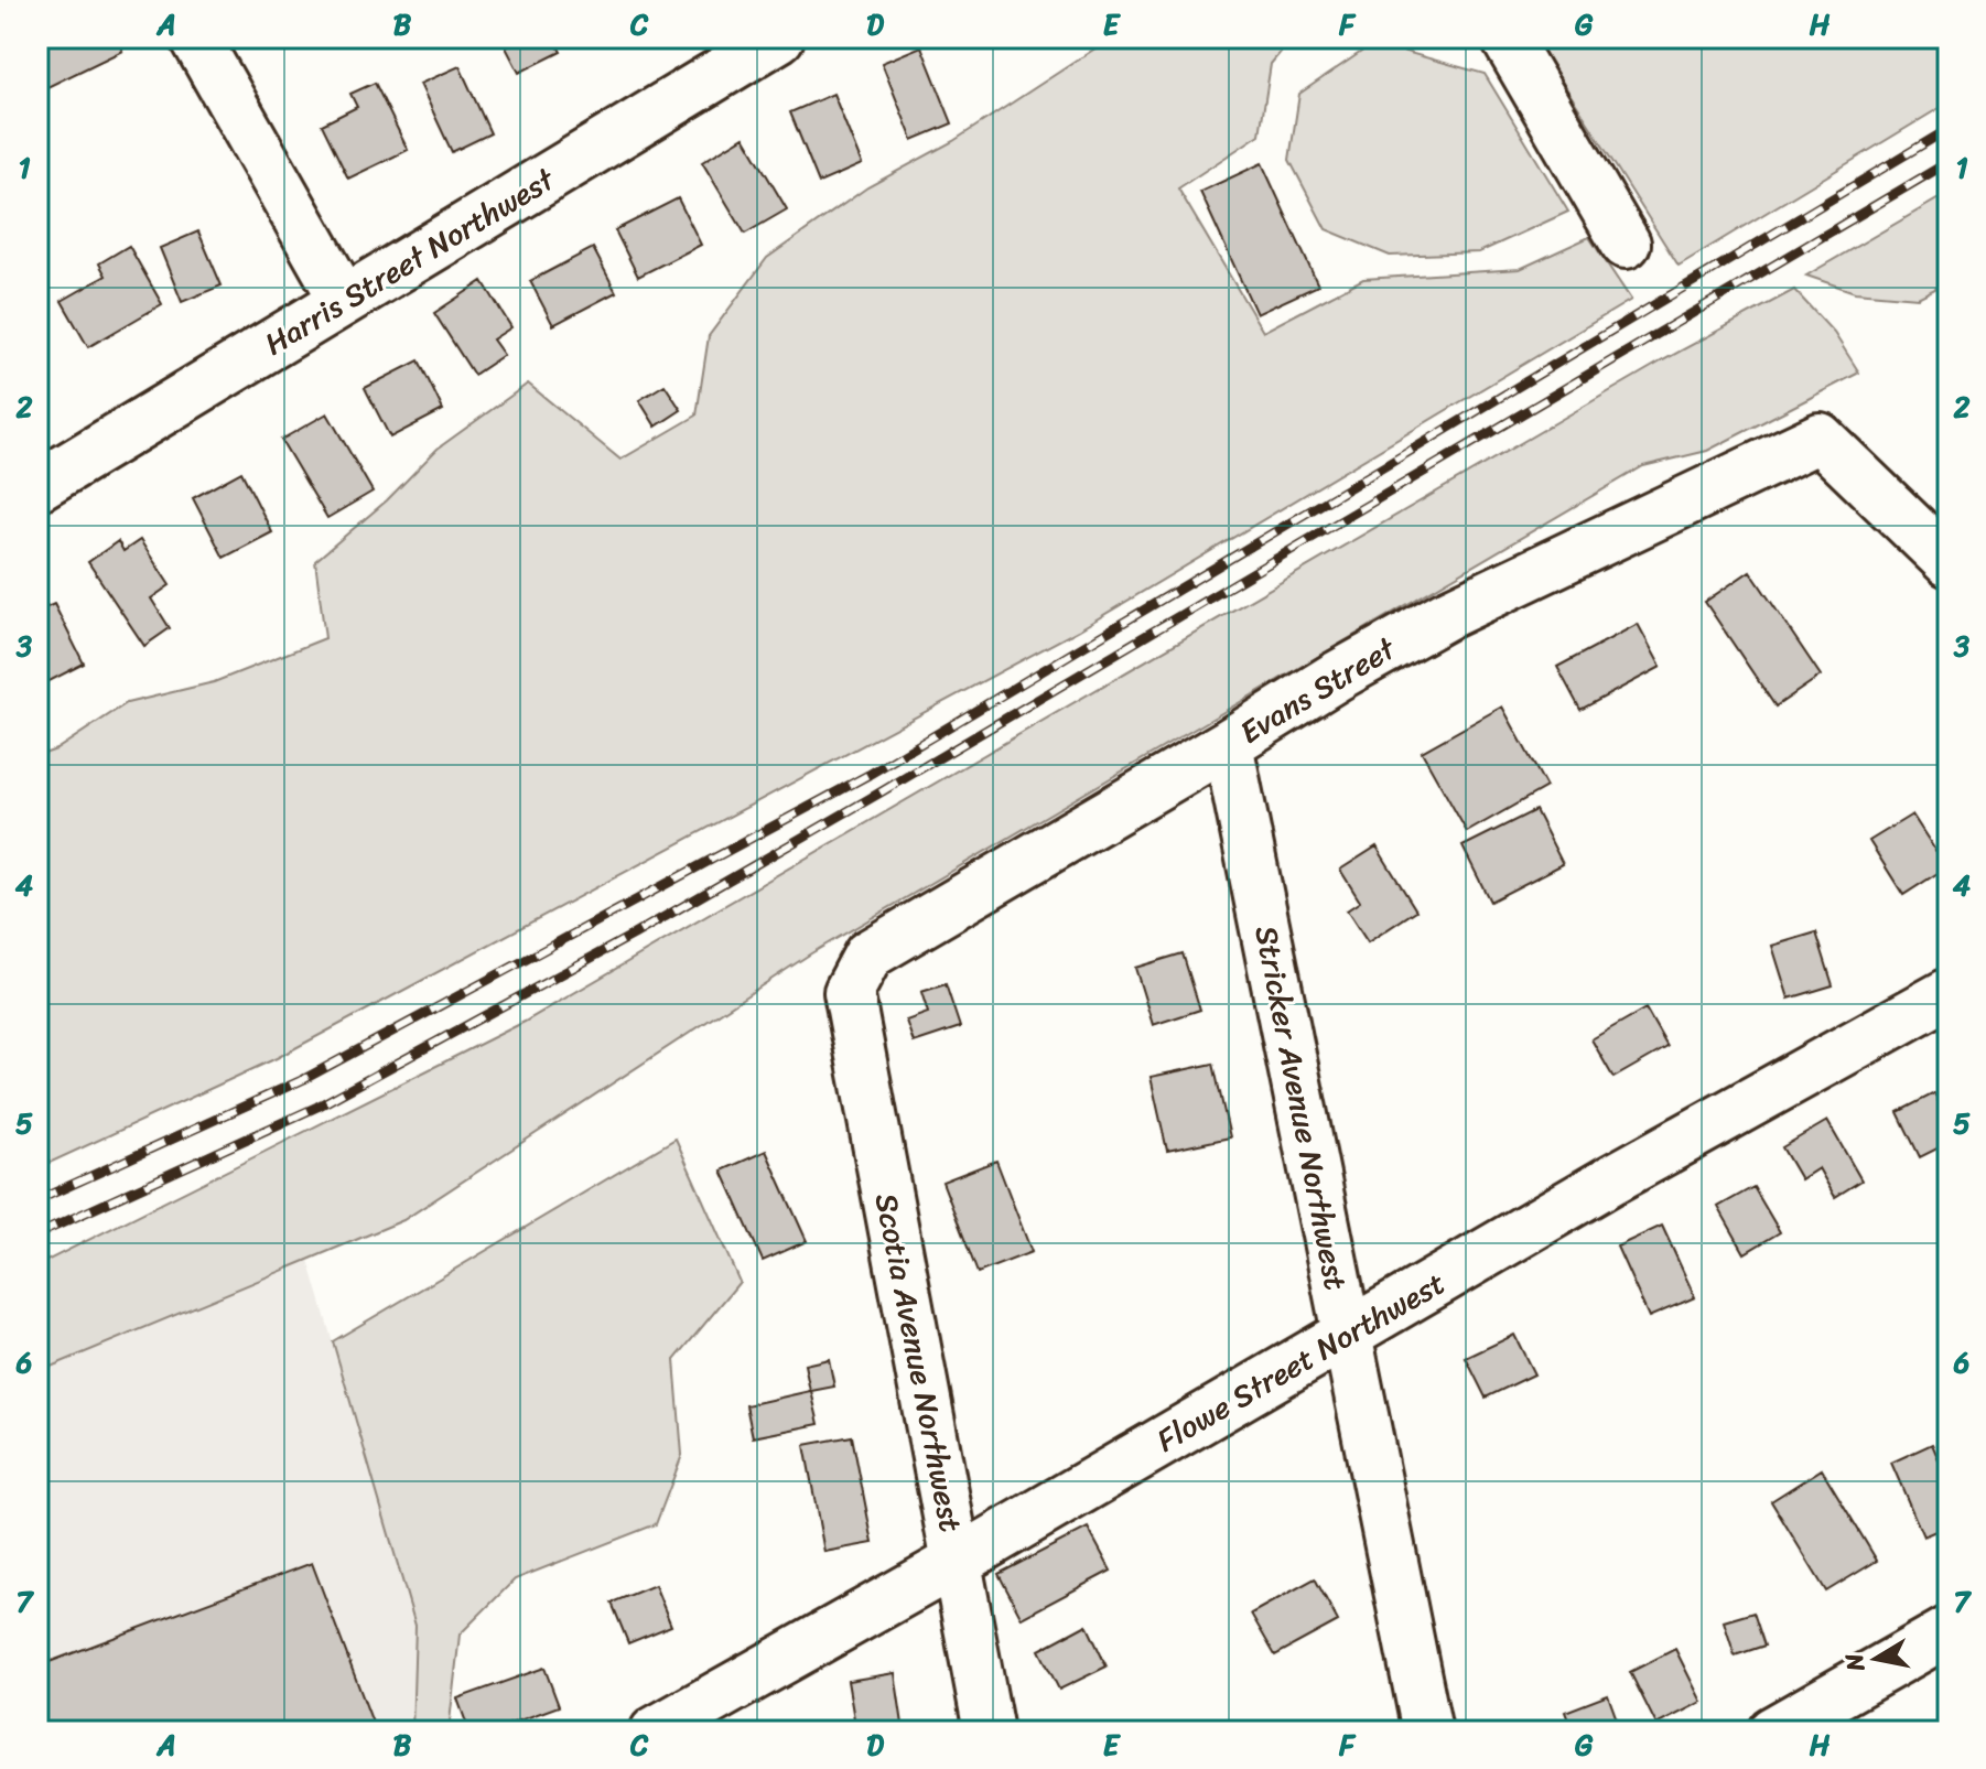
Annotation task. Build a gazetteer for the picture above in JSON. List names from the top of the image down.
{
  "streets": {
    "street": [
      "Harris Street Northwest",
      "Evans Street",
      "Stricker Avenue Northwest",
      "Flowe Street Northwest",
      "Scotia Avenue Northwest"
    ]
  },
  "crossings": [
    ["Evans Street", "Stricker Avenue Northwest"],
    ["Evans Street", "Scotia Avenue Northwest"],
    ["Stricker Avenue Northwest", "Flowe Street Northwest"],
    ["Flowe Street Northwest", "Scotia Avenue Northwest"]
  ],
  "north": "left",
  "grid": {
    "columns": [
      "A",
      "B",
      "C",
      "D",
      "E",
      "F",
      "G",
      "H"
    ],
    "rows": [
      "1",
      "2",
      "3",
      "4",
      "5",
      "6",
      "7"
    ]
  }
}
